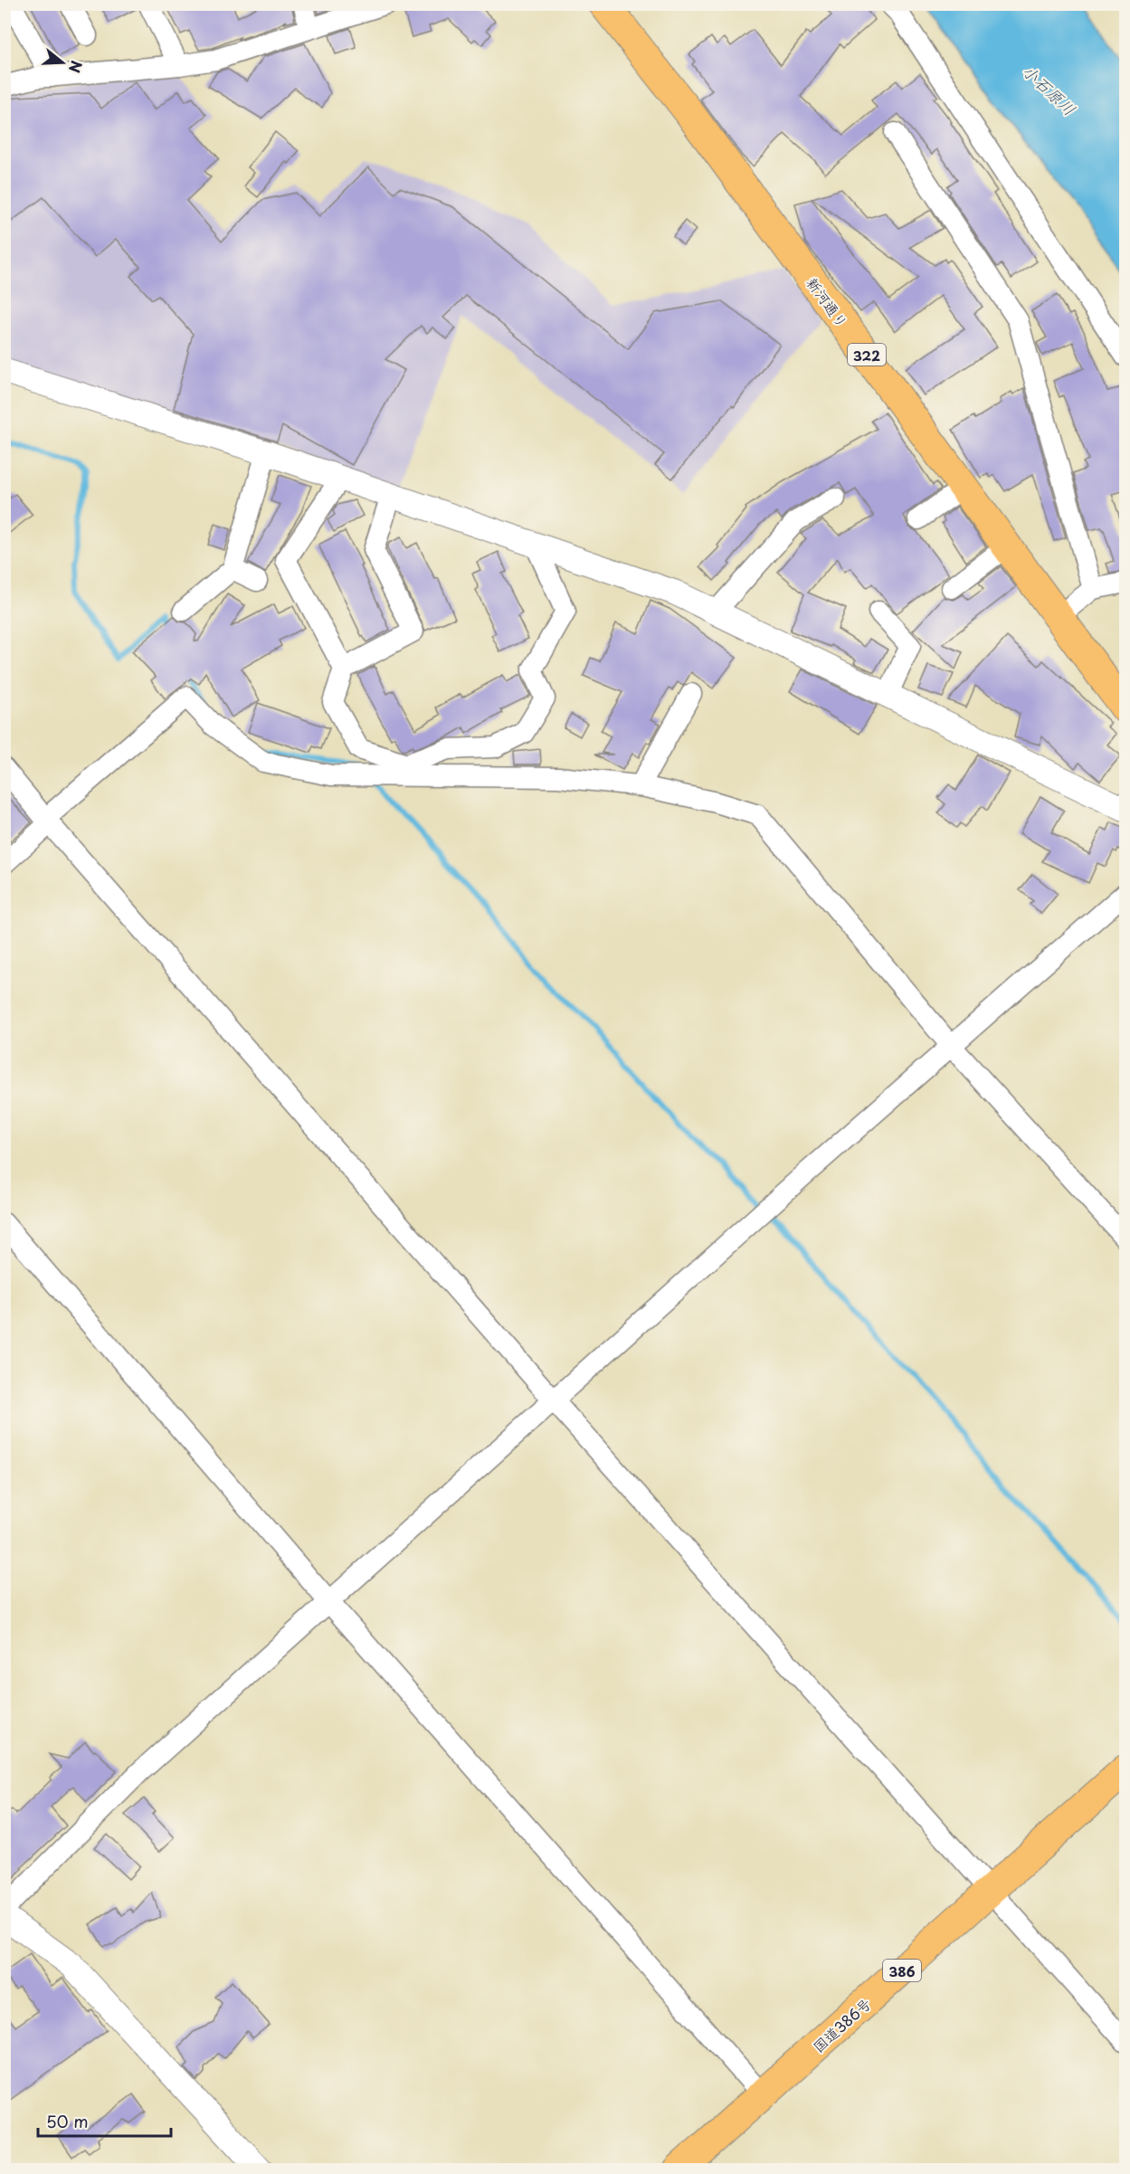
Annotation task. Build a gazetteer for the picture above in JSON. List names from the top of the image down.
{
  "streets": {
    "highway": [
      "新河通り",
      "322",
      "386",
      "国道386号"
    ]
  },
  "water": ["小石原川"],
  "scale_bar": "50 m",
  "north": "right"
}
